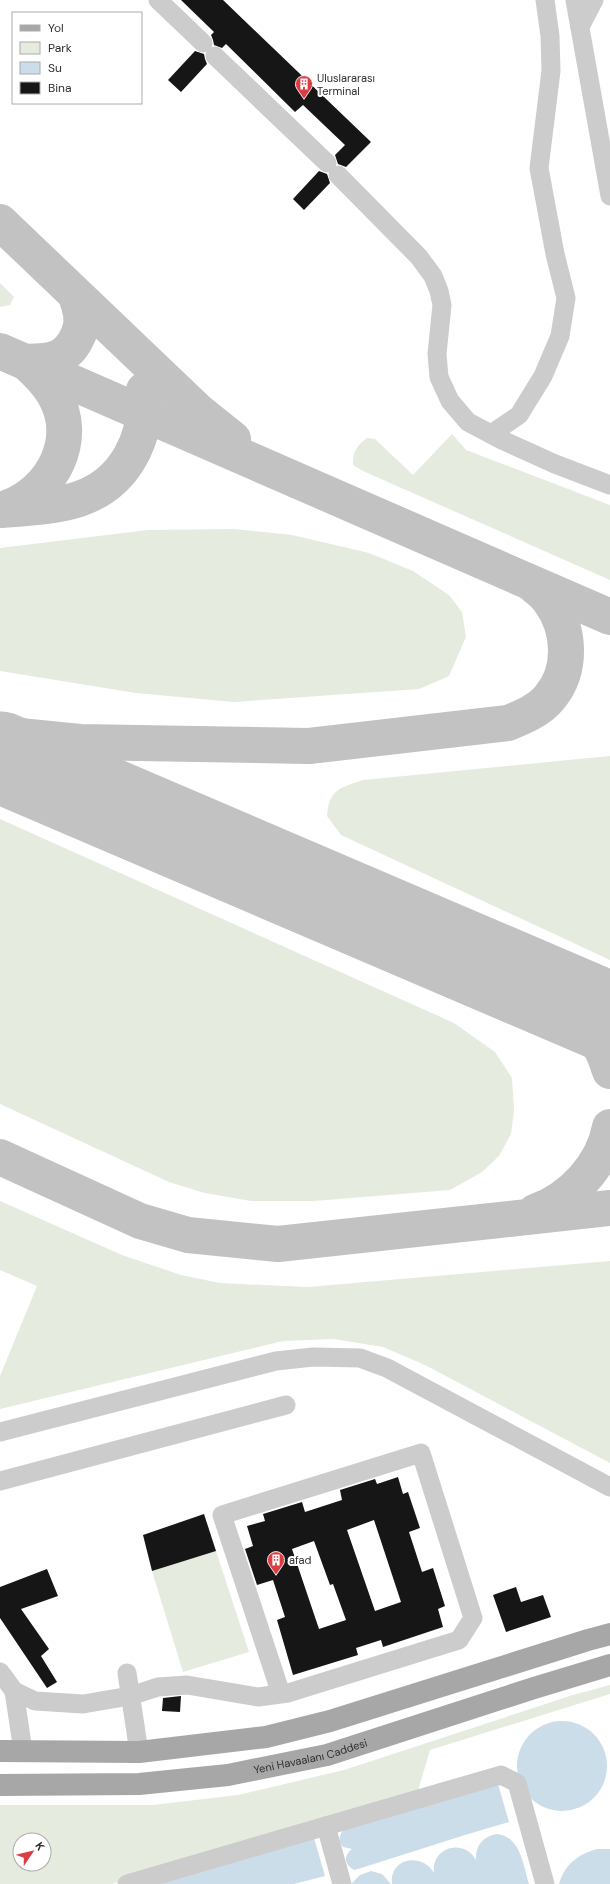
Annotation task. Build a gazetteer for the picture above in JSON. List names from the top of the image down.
{
  "streets": {
    "main road": ["Yeni Havaalanı Caddesi"]
  },
  "places": {
    "building": ["Uluslararası Terminal", "afad"]
  },
  "legend": [
    "Yol",
    "Park",
    "Su",
    "Bina"
  ],
  "north": "top right"
}
